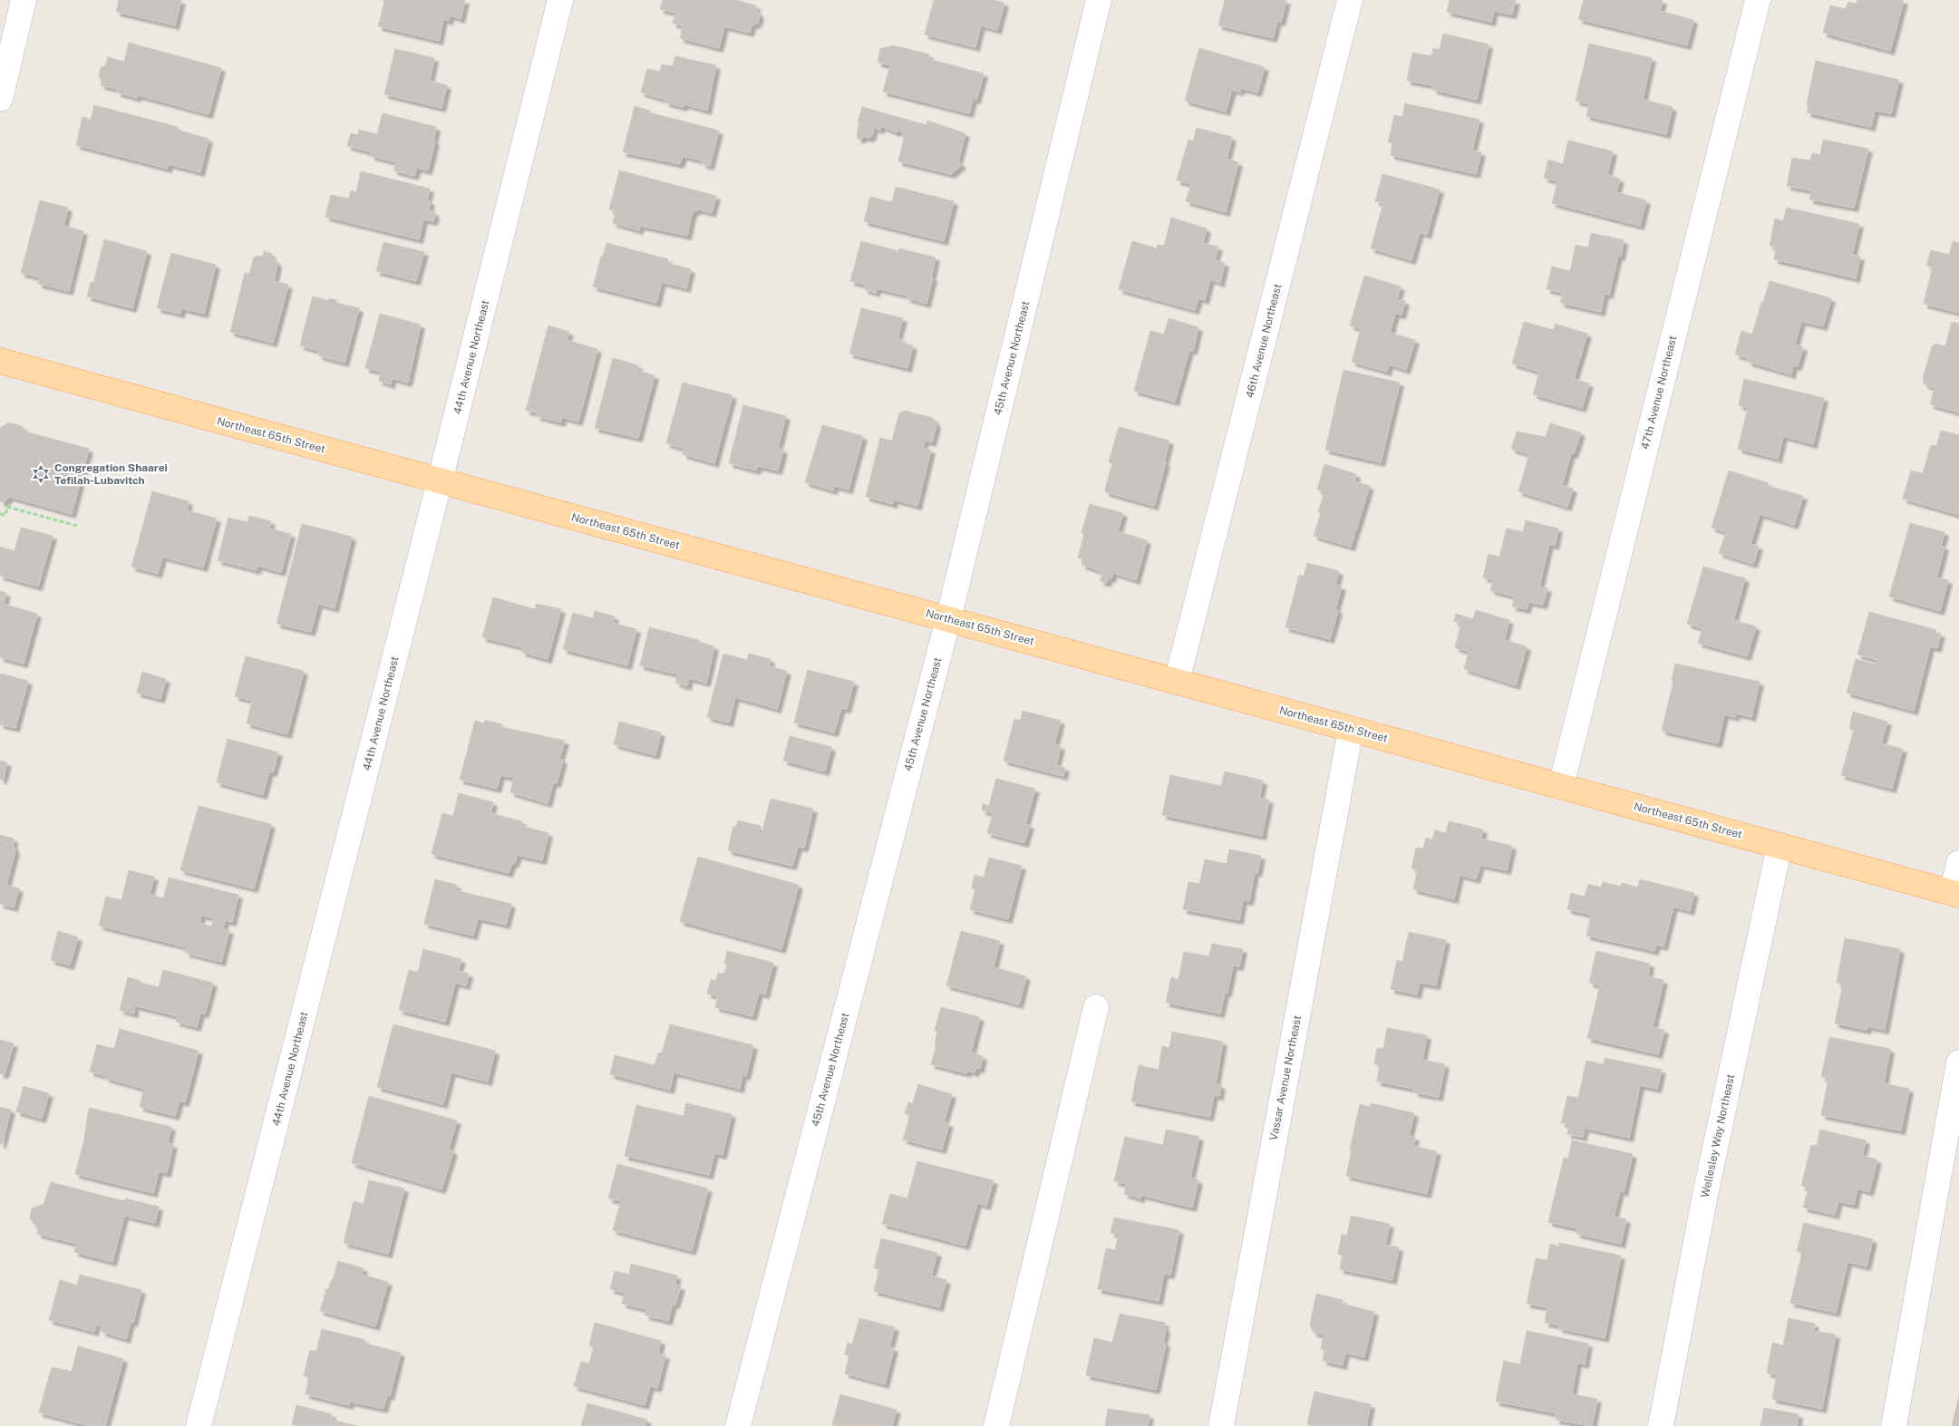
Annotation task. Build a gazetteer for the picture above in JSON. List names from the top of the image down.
{
  "streets": {
    "main road": ["Northeast 65th Street"],
    "street": [
      "46th Avenue Northeast",
      "44th Avenue Northeast",
      "45th Avenue Northeast",
      "47th Avenue Northeast",
      "Vassar Avenue Northeast",
      "Wellesley Way Northeast"
    ]
  },
  "crossings": [
    ["46th Avenue Northeast", "Northeast 65th Street"],
    ["44th Avenue Northeast", "Northeast 65th Street"],
    ["45th Avenue Northeast", "Northeast 65th Street"],
    ["47th Avenue Northeast", "Northeast 65th Street"],
    ["Northeast 65th Street", "Vassar Avenue Northeast"],
    ["Northeast 65th Street", "Wellesley Way Northeast"]
  ],
  "places": {
    "synagogue": ["Congregation Shaarei Tefilah-Lubavitch"]
  }
}
